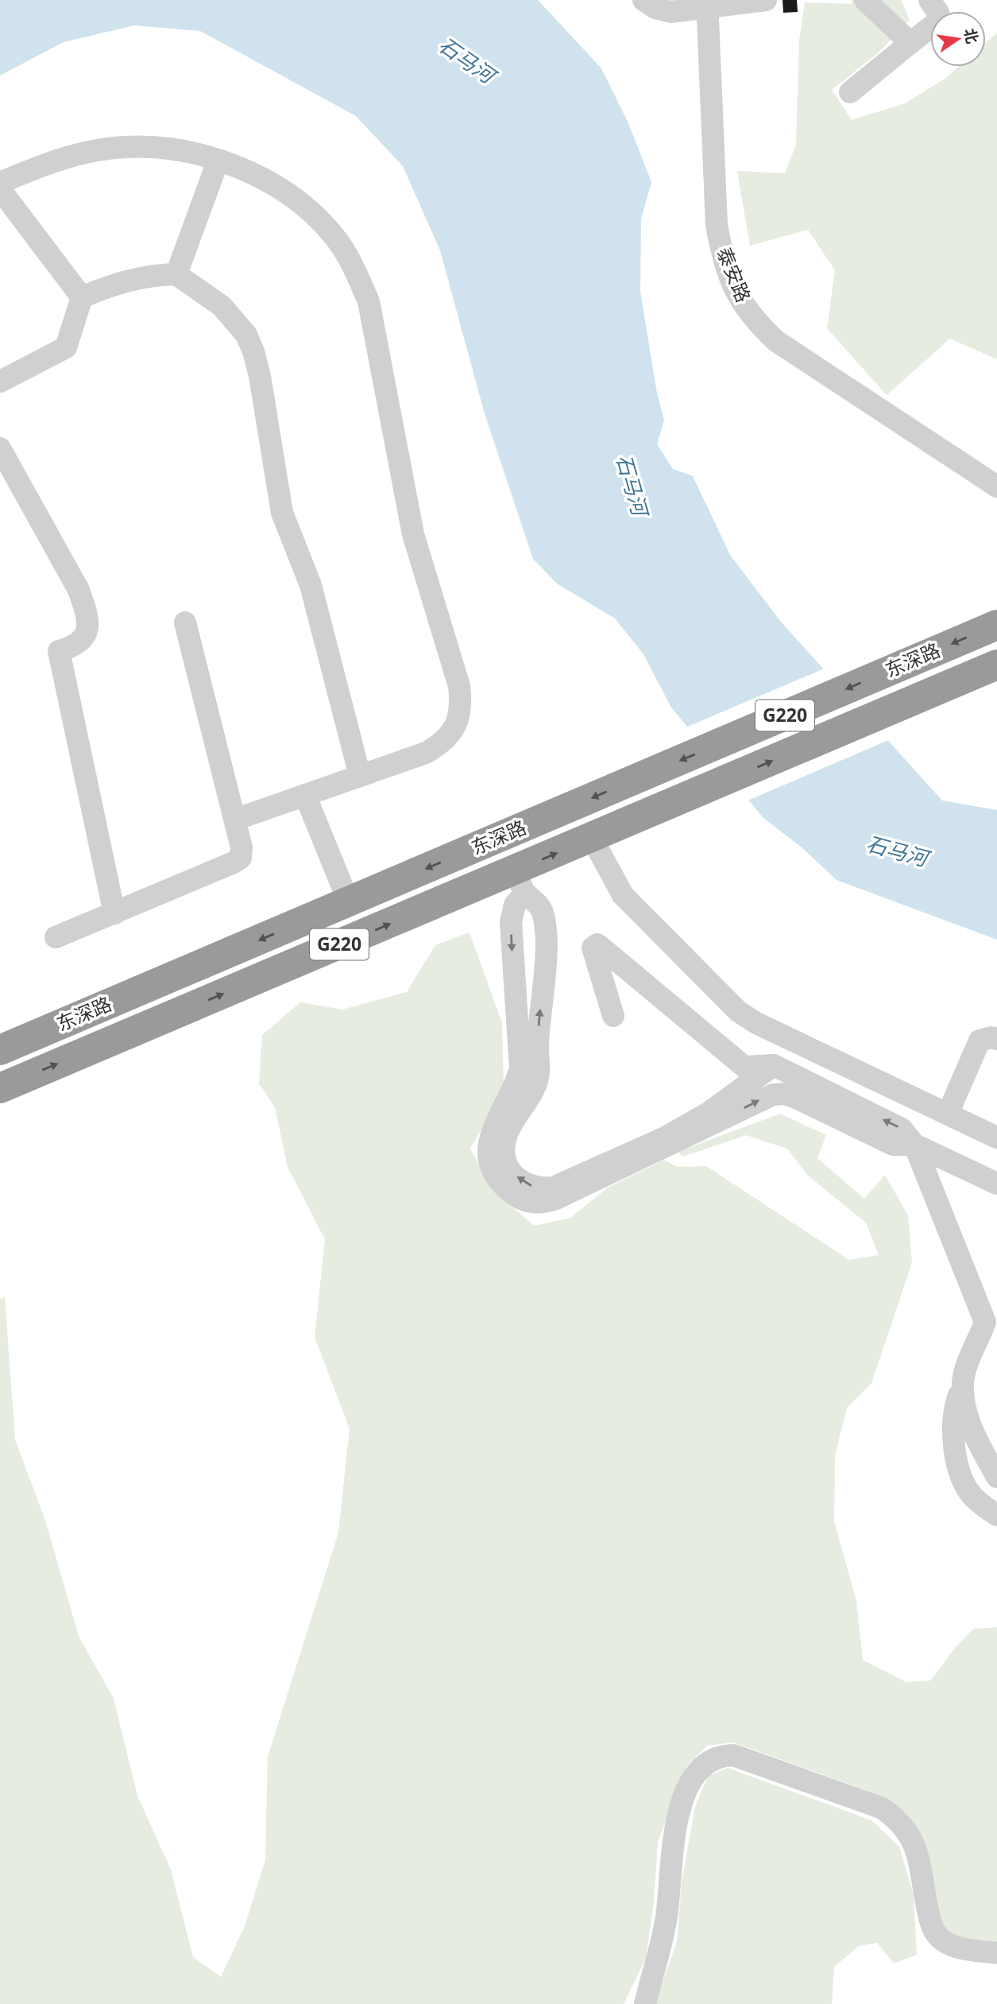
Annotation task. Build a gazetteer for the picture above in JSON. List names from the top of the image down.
{
  "streets": {
    "highway": ["东深路", "G220"],
    "street": ["泰安路"]
  },
  "water": ["石马河"],
  "north": "right"
}
